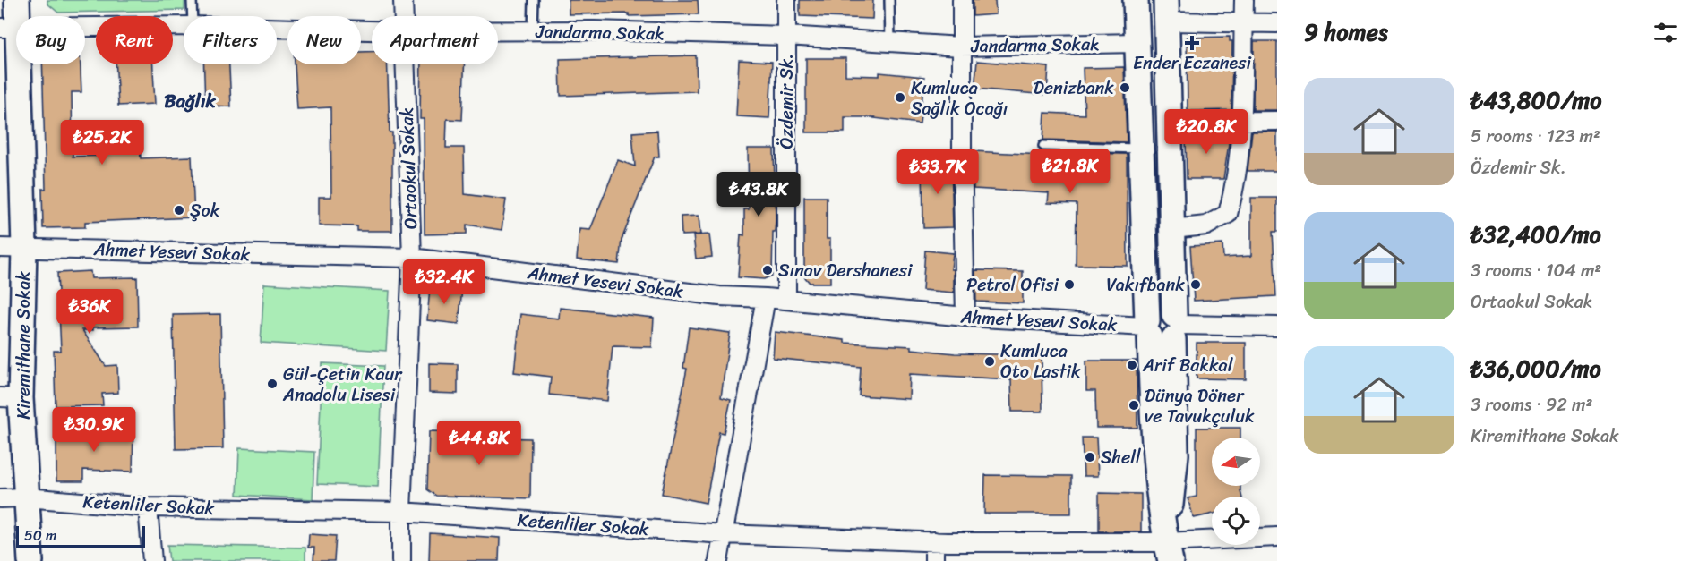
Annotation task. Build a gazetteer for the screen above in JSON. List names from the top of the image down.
{
  "streets": {
    "street": [
      "Jandarma Sokak",
      "Özdemir Sk.",
      "Ortaokul Sokak",
      "Ahmet Yesevi Sokak",
      "Kiremithane Sokak",
      "Ketenliler Sokak"
    ]
  },
  "crossings": [
    ["Jandarma Sokak", "Özdemir Sk."],
    ["Jandarma Sokak", "Kiremithane Sokak"],
    ["Özdemir Sk.", "Ahmet Yesevi Sokak"],
    ["Ortaokul Sokak", "Ahmet Yesevi Sokak"],
    ["Ortaokul Sokak", "Ketenliler Sokak"],
    ["Ahmet Yesevi Sokak", "Kiremithane Sokak"],
    ["Kiremithane Sokak", "Ketenliler Sokak"]
  ],
  "districts": ["Bağlık"],
  "places": {
    "health": ["Ender Eczanesi"],
    "other": [
      "Denizbank",
      "Kumluca Sağlık Ocağı",
      "Şok",
      "Sınav Dershanesi",
      "Petrol Ofisi",
      "Vakıfbank",
      "Kumluca Oto Lastik",
      "Arif Bakkal",
      "Gül-Çetin Kaur Anadolu Lisesi",
      "Dünya Döner ve Tavukçuluk",
      "Shell"
    ]
  },
  "scale_bar": "50 m",
  "north": "left",
  "page": {
    "heading": "9 homes",
    "chip": [
      "Buy",
      "Rent",
      "Filters",
      "New",
      "Apartment"
    ],
    "list": [
      {
        "name": "₺43,800/mo",
        "note": "5 rooms · 123 m² · Özdemir Sk."
      },
      {
        "name": "₺32,400/mo",
        "note": "3 rooms · 104 m² · Ortaokul Sokak"
      },
      {
        "name": "₺36,000/mo",
        "note": "3 rooms · 92 m² · Kiremithane Sokak"
      }
    ],
    "price": [
      "₺20.8K",
      "₺25.2K",
      "₺21.8K",
      "₺33.7K",
      "₺43.8K",
      "₺32.4K",
      "₺36K",
      "₺30.9K",
      "₺44.8K"
    ],
    "scale": "50 m"
  }
}
